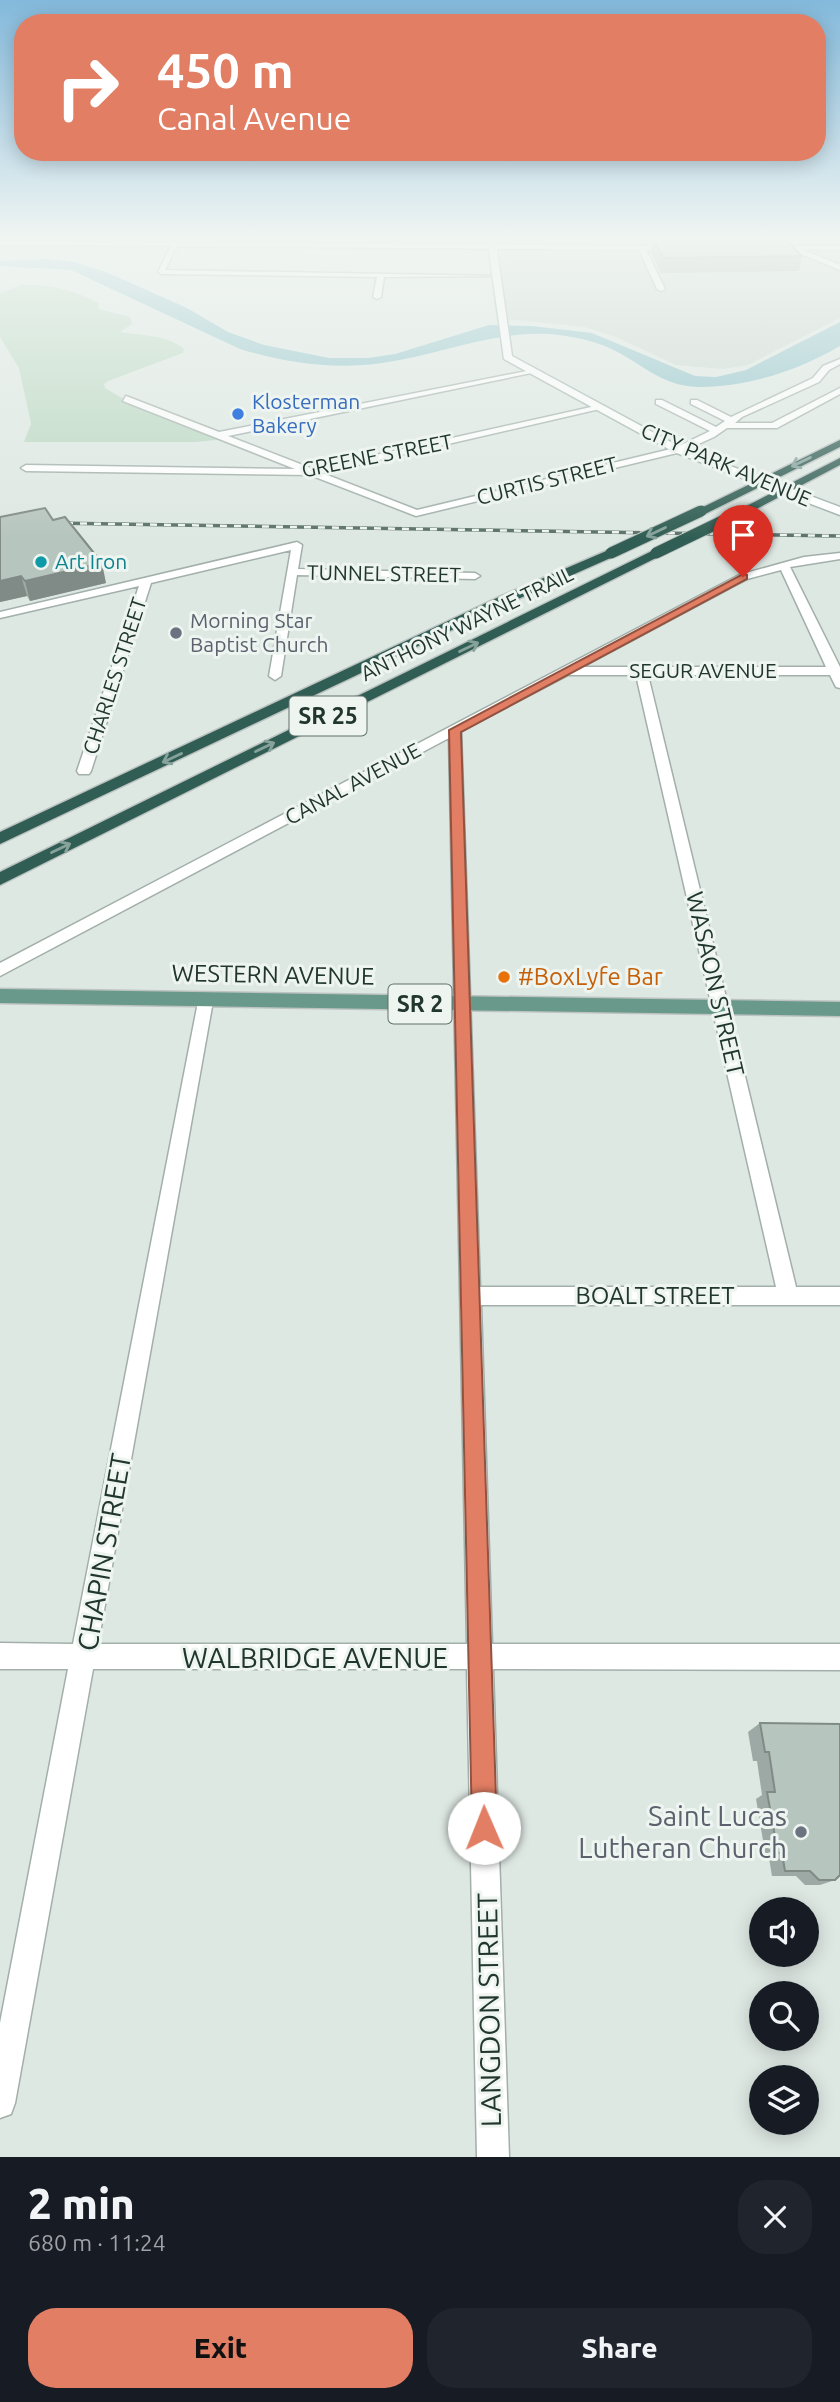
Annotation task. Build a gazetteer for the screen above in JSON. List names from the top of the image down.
{
  "streets": {
    "highway": ["ANTHONY WAYNE TRAIL", "SR 25"],
    "main road": ["WESTERN AVENUE", "SR 2"],
    "street": [
      "GREENE STREET",
      "CITY PARK AVENUE",
      "CURTIS STREET",
      "TUNNEL STREET",
      "SEGUR AVENUE",
      "CHARLES STREET",
      "CANAL AVENUE",
      "WASAON STREET",
      "BOALT STREET",
      "CHAPIN STREET",
      "WALBRIDGE AVENUE",
      "LANGDON STREET"
    ]
  },
  "crossings": [
    ["GREENE STREET", "CITY PARK AVENUE"],
    ["GREENE STREET", "CURTIS STREET"],
    ["CITY PARK AVENUE", "CURTIS STREET"],
    ["CITY PARK AVENUE", "ANTHONY WAYNE TRAIL"],
    ["SEGUR AVENUE", "CANAL AVENUE"],
    ["SEGUR AVENUE", "WASAON STREET"],
    ["CANAL AVENUE", "LANGDON STREET"],
    ["WESTERN AVENUE", "WASAON STREET"],
    ["WESTERN AVENUE", "CHAPIN STREET"],
    ["WESTERN AVENUE", "LANGDON STREET"],
    ["WASAON STREET", "BOALT STREET"],
    ["BOALT STREET", "LANGDON STREET"],
    ["CHAPIN STREET", "WALBRIDGE AVENUE"],
    ["WALBRIDGE AVENUE", "LANGDON STREET"]
  ],
  "places": [
    "Klosterman Bakery",
    "Art Iron",
    "Morning Star Baptist Church",
    "#BoxLyfe Bar",
    "Saint Lucas Lutheran Church"
  ],
  "page": {
    "turn": ["450 m", "Canal Avenue"],
    "heading": ["2 min", "680 m · 11:24"],
    "buttons": ["Exit", "Share"]
  }
}
